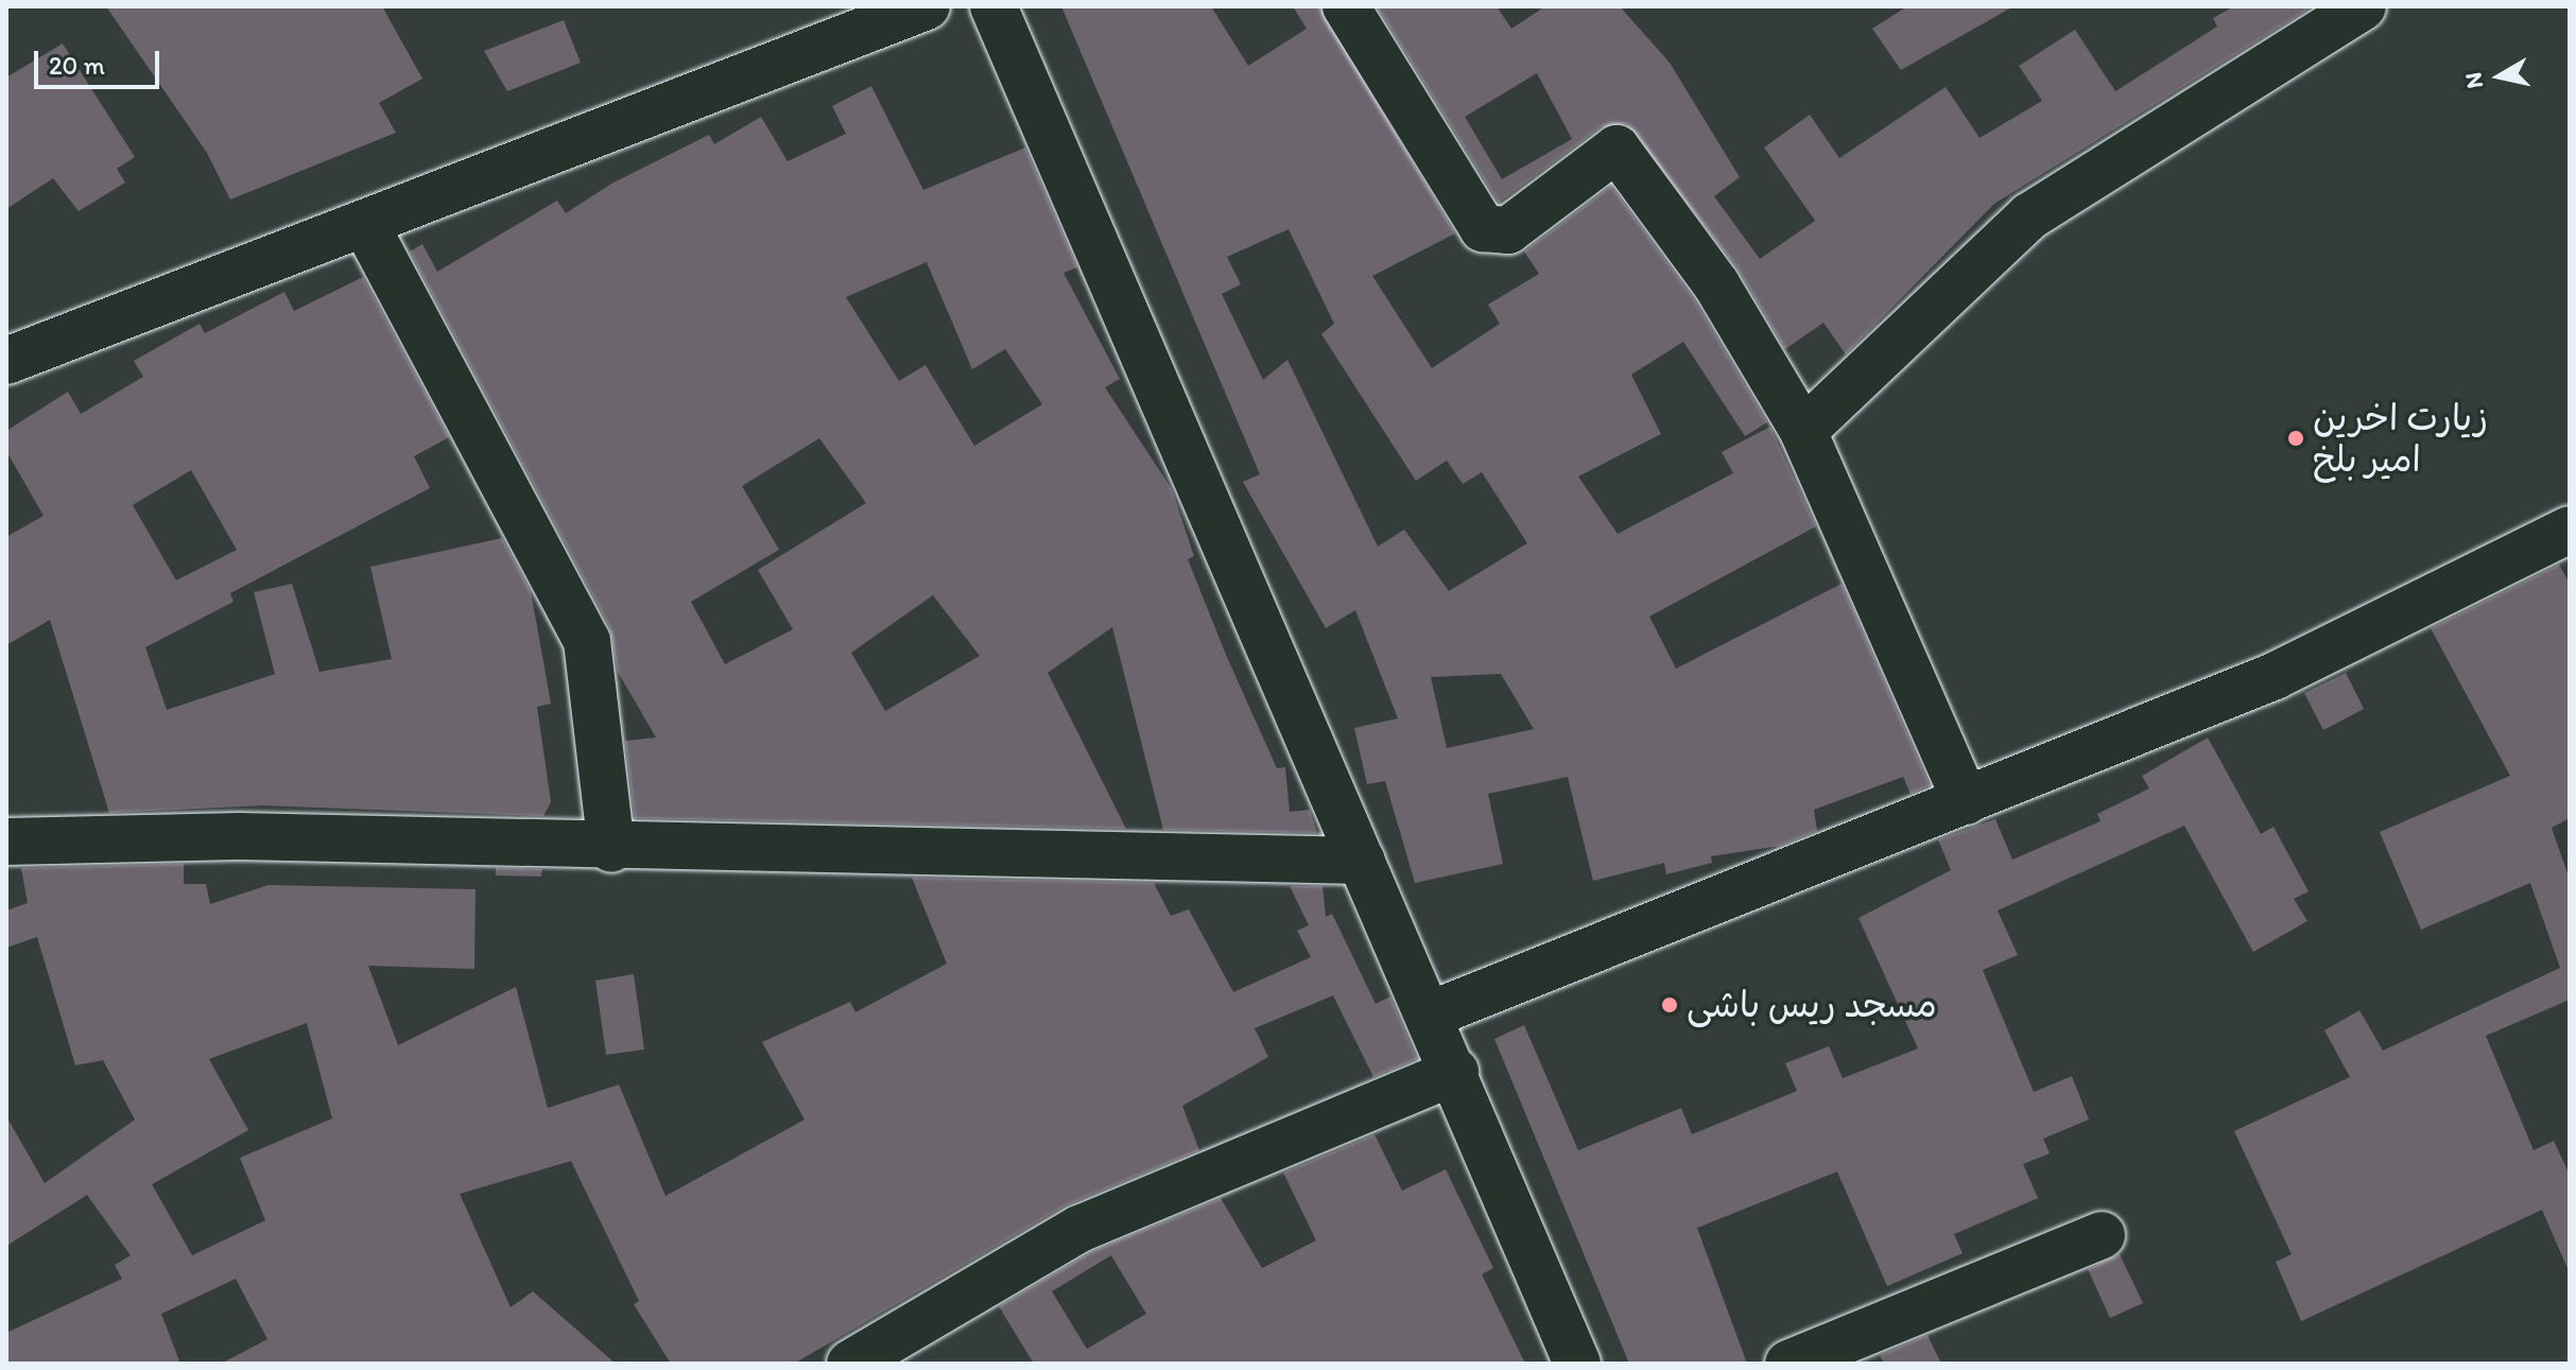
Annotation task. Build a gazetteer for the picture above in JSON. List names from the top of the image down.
{
  "places": ["زیارت اخرین امیر بلخ", "مسجد ریس باشی"],
  "scale_bar": "20 m",
  "north": "left"
}
